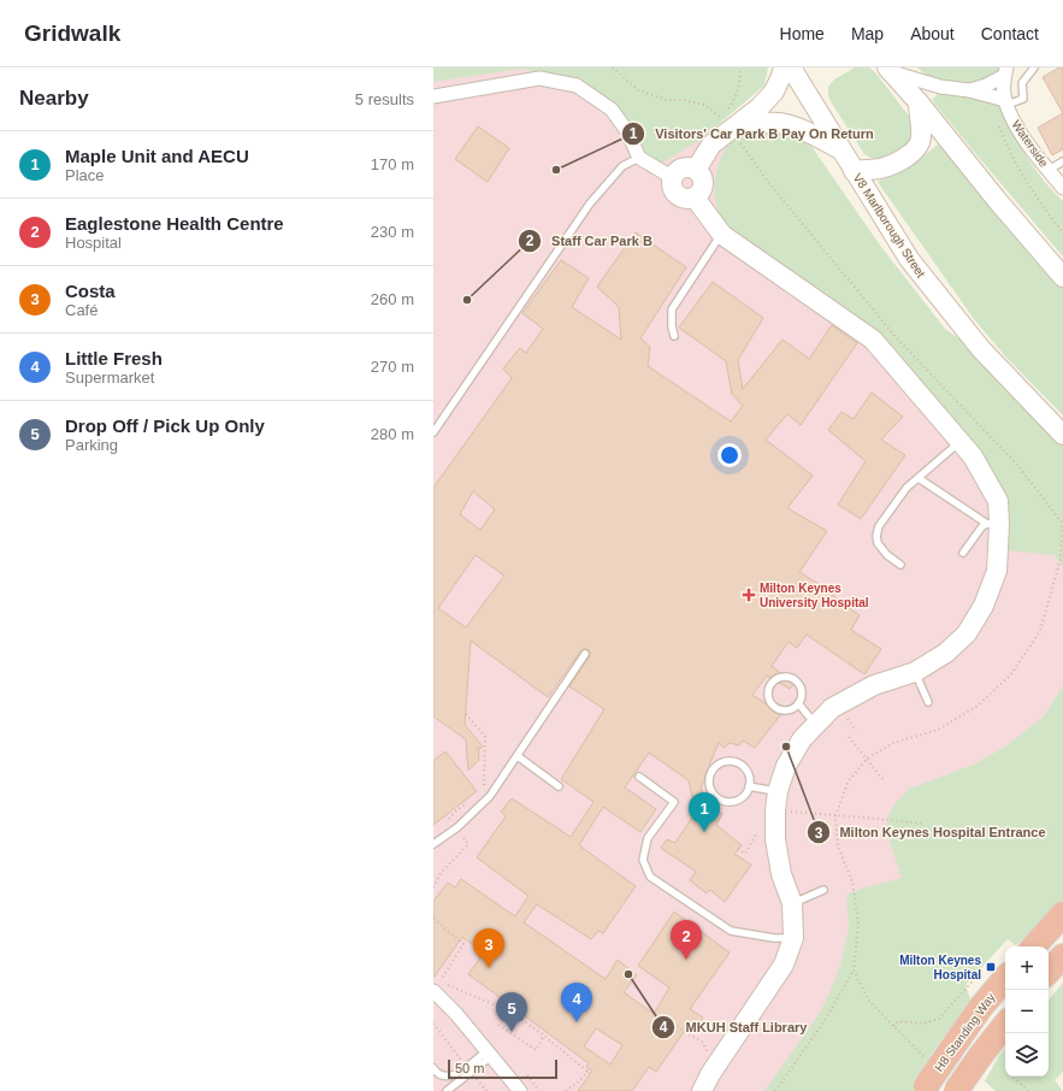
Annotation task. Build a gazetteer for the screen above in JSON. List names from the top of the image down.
{
  "streets": {
    "highway": ["H8 Standing Way"],
    "street": ["Waterside", "V8 Marlborough Street"]
  },
  "places": {
    "other": [
      "Visitors' Car Park B Pay On Return",
      "Staff Car Park B",
      "Milton Keynes Hospital Entrance",
      "MKUH Staff Library"
    ],
    "health": ["Milton Keynes University Hospital"],
    "transit": ["Milton Keynes Hospital"]
  },
  "scale_bar": "50 m",
  "page": {
    "header": "Gridwalk",
    "nav": [
      "Home",
      "Map",
      "About",
      "Contact"
    ],
    "heading": ["Nearby", "5 results"],
    "list": [
      {
        "mark": "1",
        "name": "Maple Unit and AECU",
        "note": "Place",
        "value": "170 m"
      },
      {
        "mark": "2",
        "name": "Eaglestone Health Centre",
        "note": "Hospital",
        "value": "230 m"
      },
      {
        "mark": "3",
        "name": "Costa",
        "note": "Café",
        "value": "260 m"
      },
      {
        "mark": "4",
        "name": "Little Fresh",
        "note": "Supermarket",
        "value": "270 m"
      },
      {
        "mark": "5",
        "name": "Drop Off / Pick Up Only",
        "note": "Parking",
        "value": "280 m"
      }
    ],
    "pins": [
      "1",
      "2",
      "3",
      "4",
      "5"
    ],
    "map_buttons": ["+", "−"],
    "scale": "50 m"
  }
}
